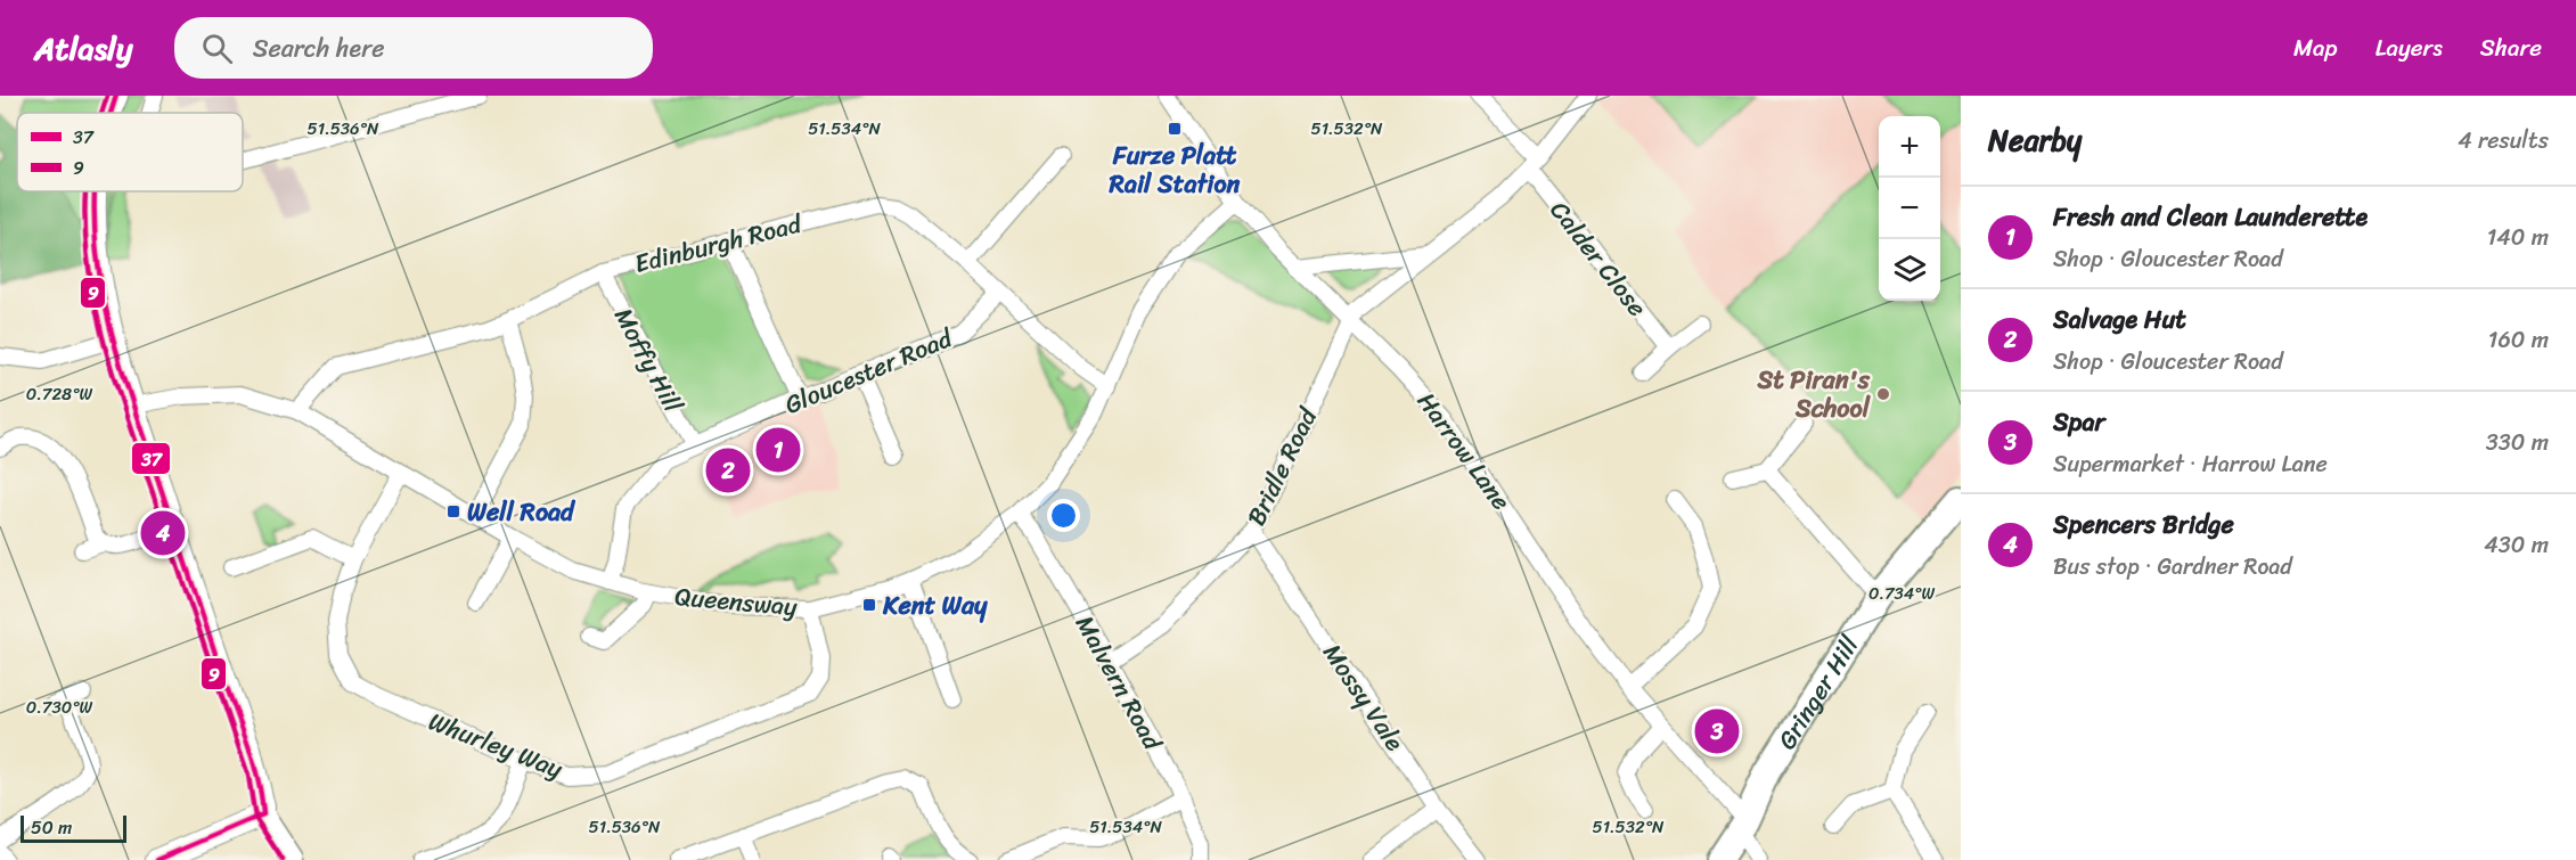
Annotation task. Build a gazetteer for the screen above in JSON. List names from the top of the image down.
{
  "streets": {
    "main road": ["Gringer Hill"],
    "street": [
      "Edinburgh Road",
      "Calder Close",
      "Moffy Hill",
      "Gloucester Road",
      "Harrow Lane",
      "Bridle Road",
      "Queensway",
      "Malvern Road",
      "Mossy Vale",
      "Whurley Way"
    ]
  },
  "crossings": [
    ["Edinburgh Road", "Moffy Hill"],
    ["Edinburgh Road", "Gloucester Road"],
    ["Edinburgh Road", "Queensway"],
    ["Calder Close", "Bridle Road"],
    ["Moffy Hill", "Gloucester Road"],
    ["Gloucester Road", "Queensway"],
    ["Harrow Lane", "Bridle Road"],
    ["Harrow Lane", "Queensway"],
    ["Harrow Lane", "Gringer Hill"],
    ["Bridle Road", "Malvern Road"],
    ["Bridle Road", "Mossy Vale"],
    ["Queensway", "Malvern Road"],
    ["Queensway", "Whurley Way"]
  ],
  "places": {
    "transit": ["Furze Platt Rail Station", "Well Road", "Kent Way"],
    "other": ["St Piran's School"]
  },
  "lines": ["transit line 37", "transit line 9"],
  "legend": ["37", "9"],
  "scale_bar": "50 m",
  "page": {
    "header": "Atlasly",
    "search": "Search here",
    "nav": ["Map", "Layers", "Share"],
    "heading": ["Nearby", "4 results"],
    "map_buttons": ["+", "−"],
    "list": [
      {
        "mark": "1",
        "name": "Fresh and Clean Launderette",
        "note": "Shop · Gloucester Road",
        "value": "140 m"
      },
      {
        "mark": "2",
        "name": "Salvage Hut",
        "note": "Shop · Gloucester Road",
        "value": "160 m"
      },
      {
        "mark": "3",
        "name": "Spar",
        "note": "Supermarket · Harrow Lane",
        "value": "330 m"
      },
      {
        "mark": "4",
        "name": "Spencers Bridge",
        "note": "Bus stop · Gardner Road",
        "value": "430 m"
      }
    ],
    "pins": [
      "1",
      "2",
      "4",
      "3"
    ],
    "scale": "50 m"
  },
  "coordinates": [
    "51.536°N",
    "51.534°N",
    "51.532°N",
    "0.728°W",
    "0.734°W",
    "0.730°W"
  ]
}
